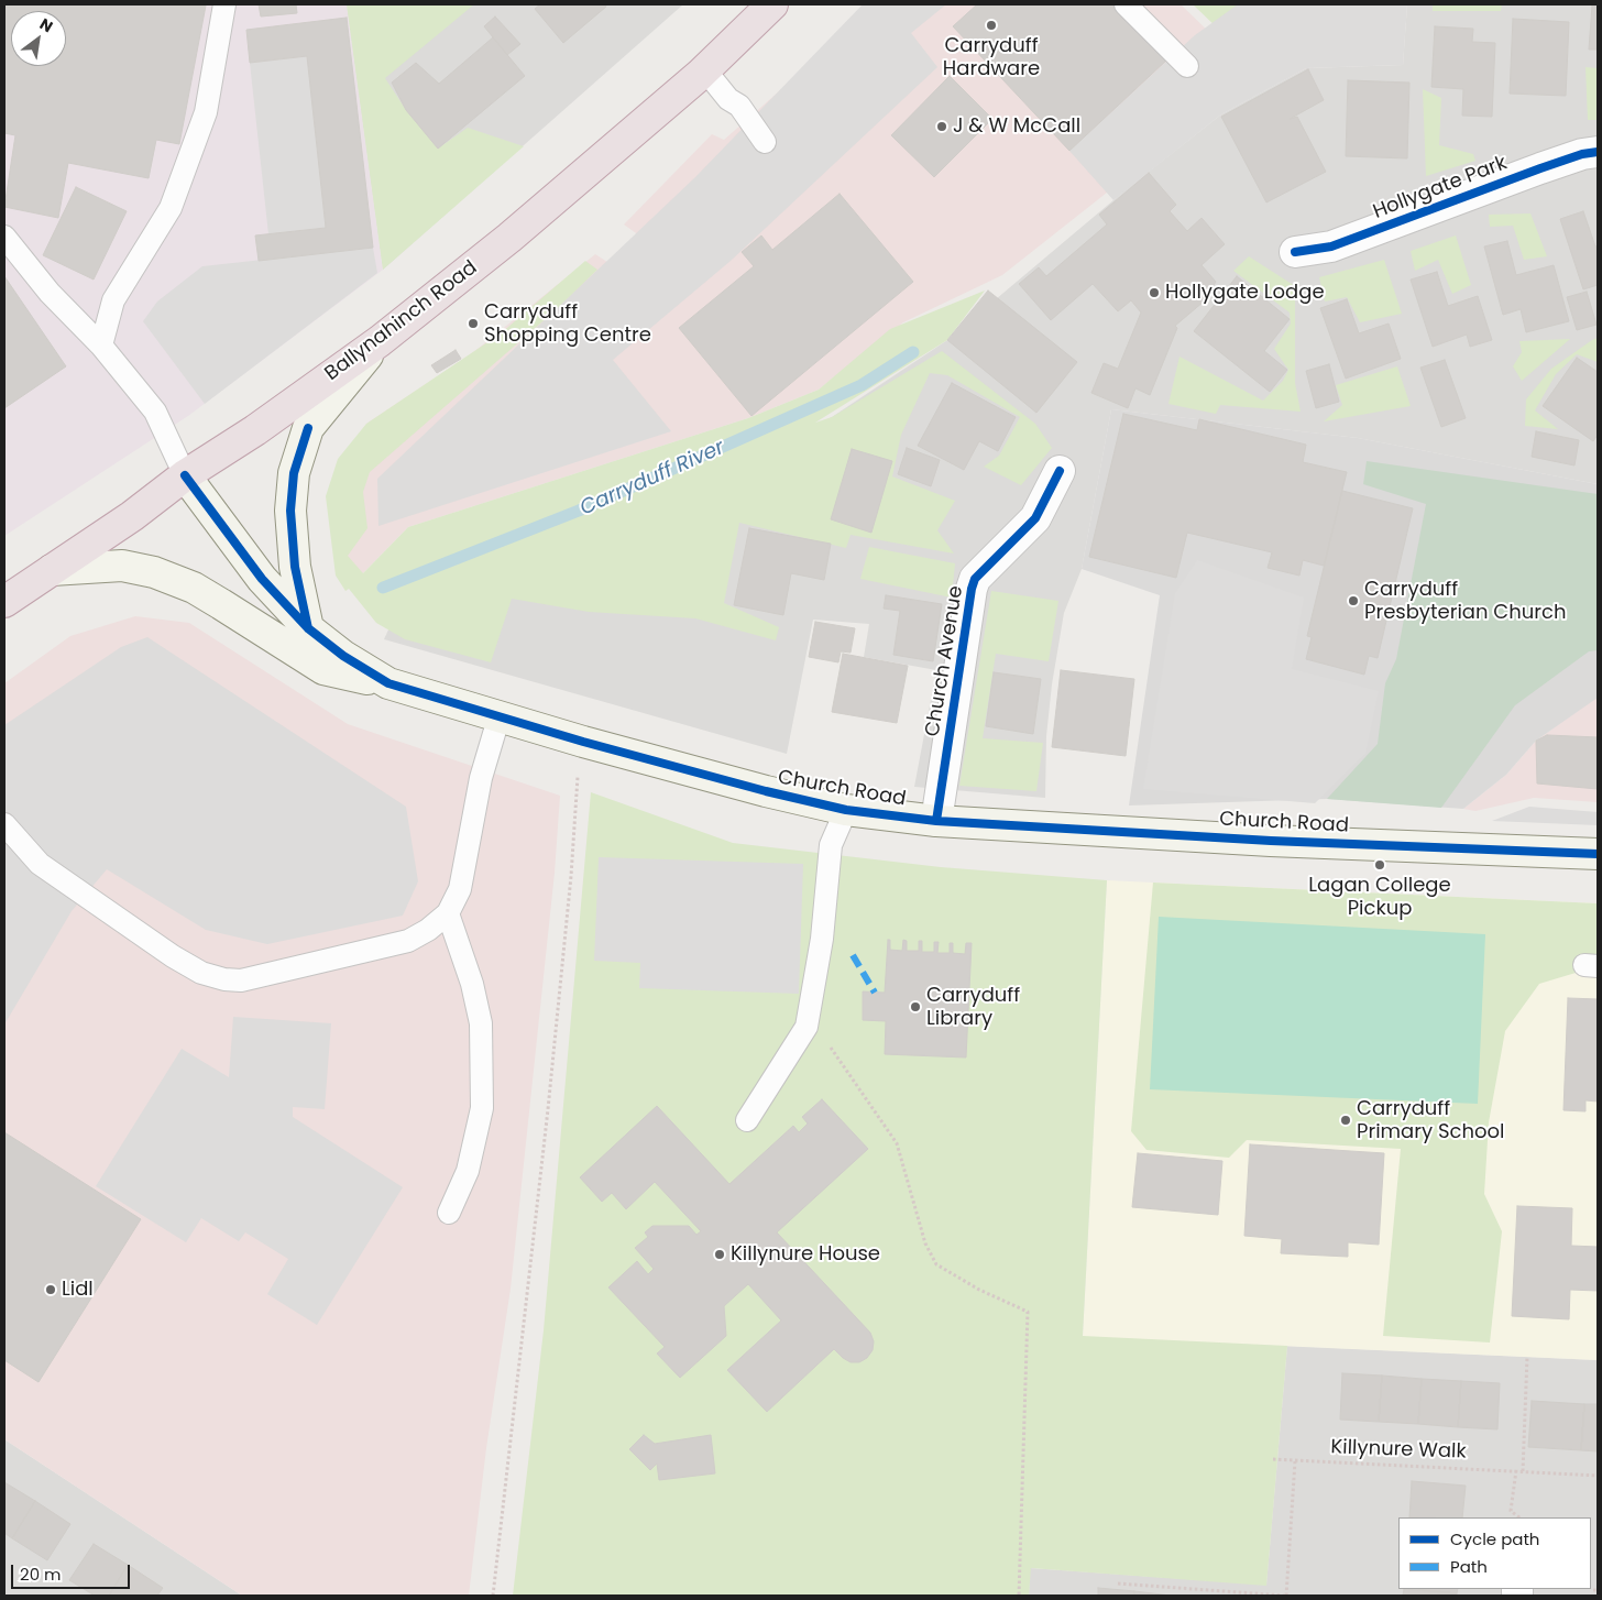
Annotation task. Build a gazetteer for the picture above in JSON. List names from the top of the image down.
{
  "streets": {
    "highway": ["Ballynahinch Road"],
    "main road": ["Church Road"],
    "street": ["Hollygate Park", "Church Avenue"],
    "path": ["Killynure Walk"]
  },
  "crossings": [
    ["Ballynahinch Road", "Church Road"],
    ["Church Avenue", "Church Road"]
  ],
  "water": ["Carryduff River"],
  "places": [
    "Carryduff Hardware",
    "J & W McCall",
    "Hollygate Lodge",
    "Carryduff Shopping Centre",
    "Carryduff Presbyterian Church",
    "Lagan College Pickup",
    "Carryduff Library",
    "Carryduff Primary School",
    "Killynure House",
    "Lidl"
  ],
  "legend": ["Cycle path", "Path"],
  "scale_bar": "20 m",
  "north": "top right"
}
